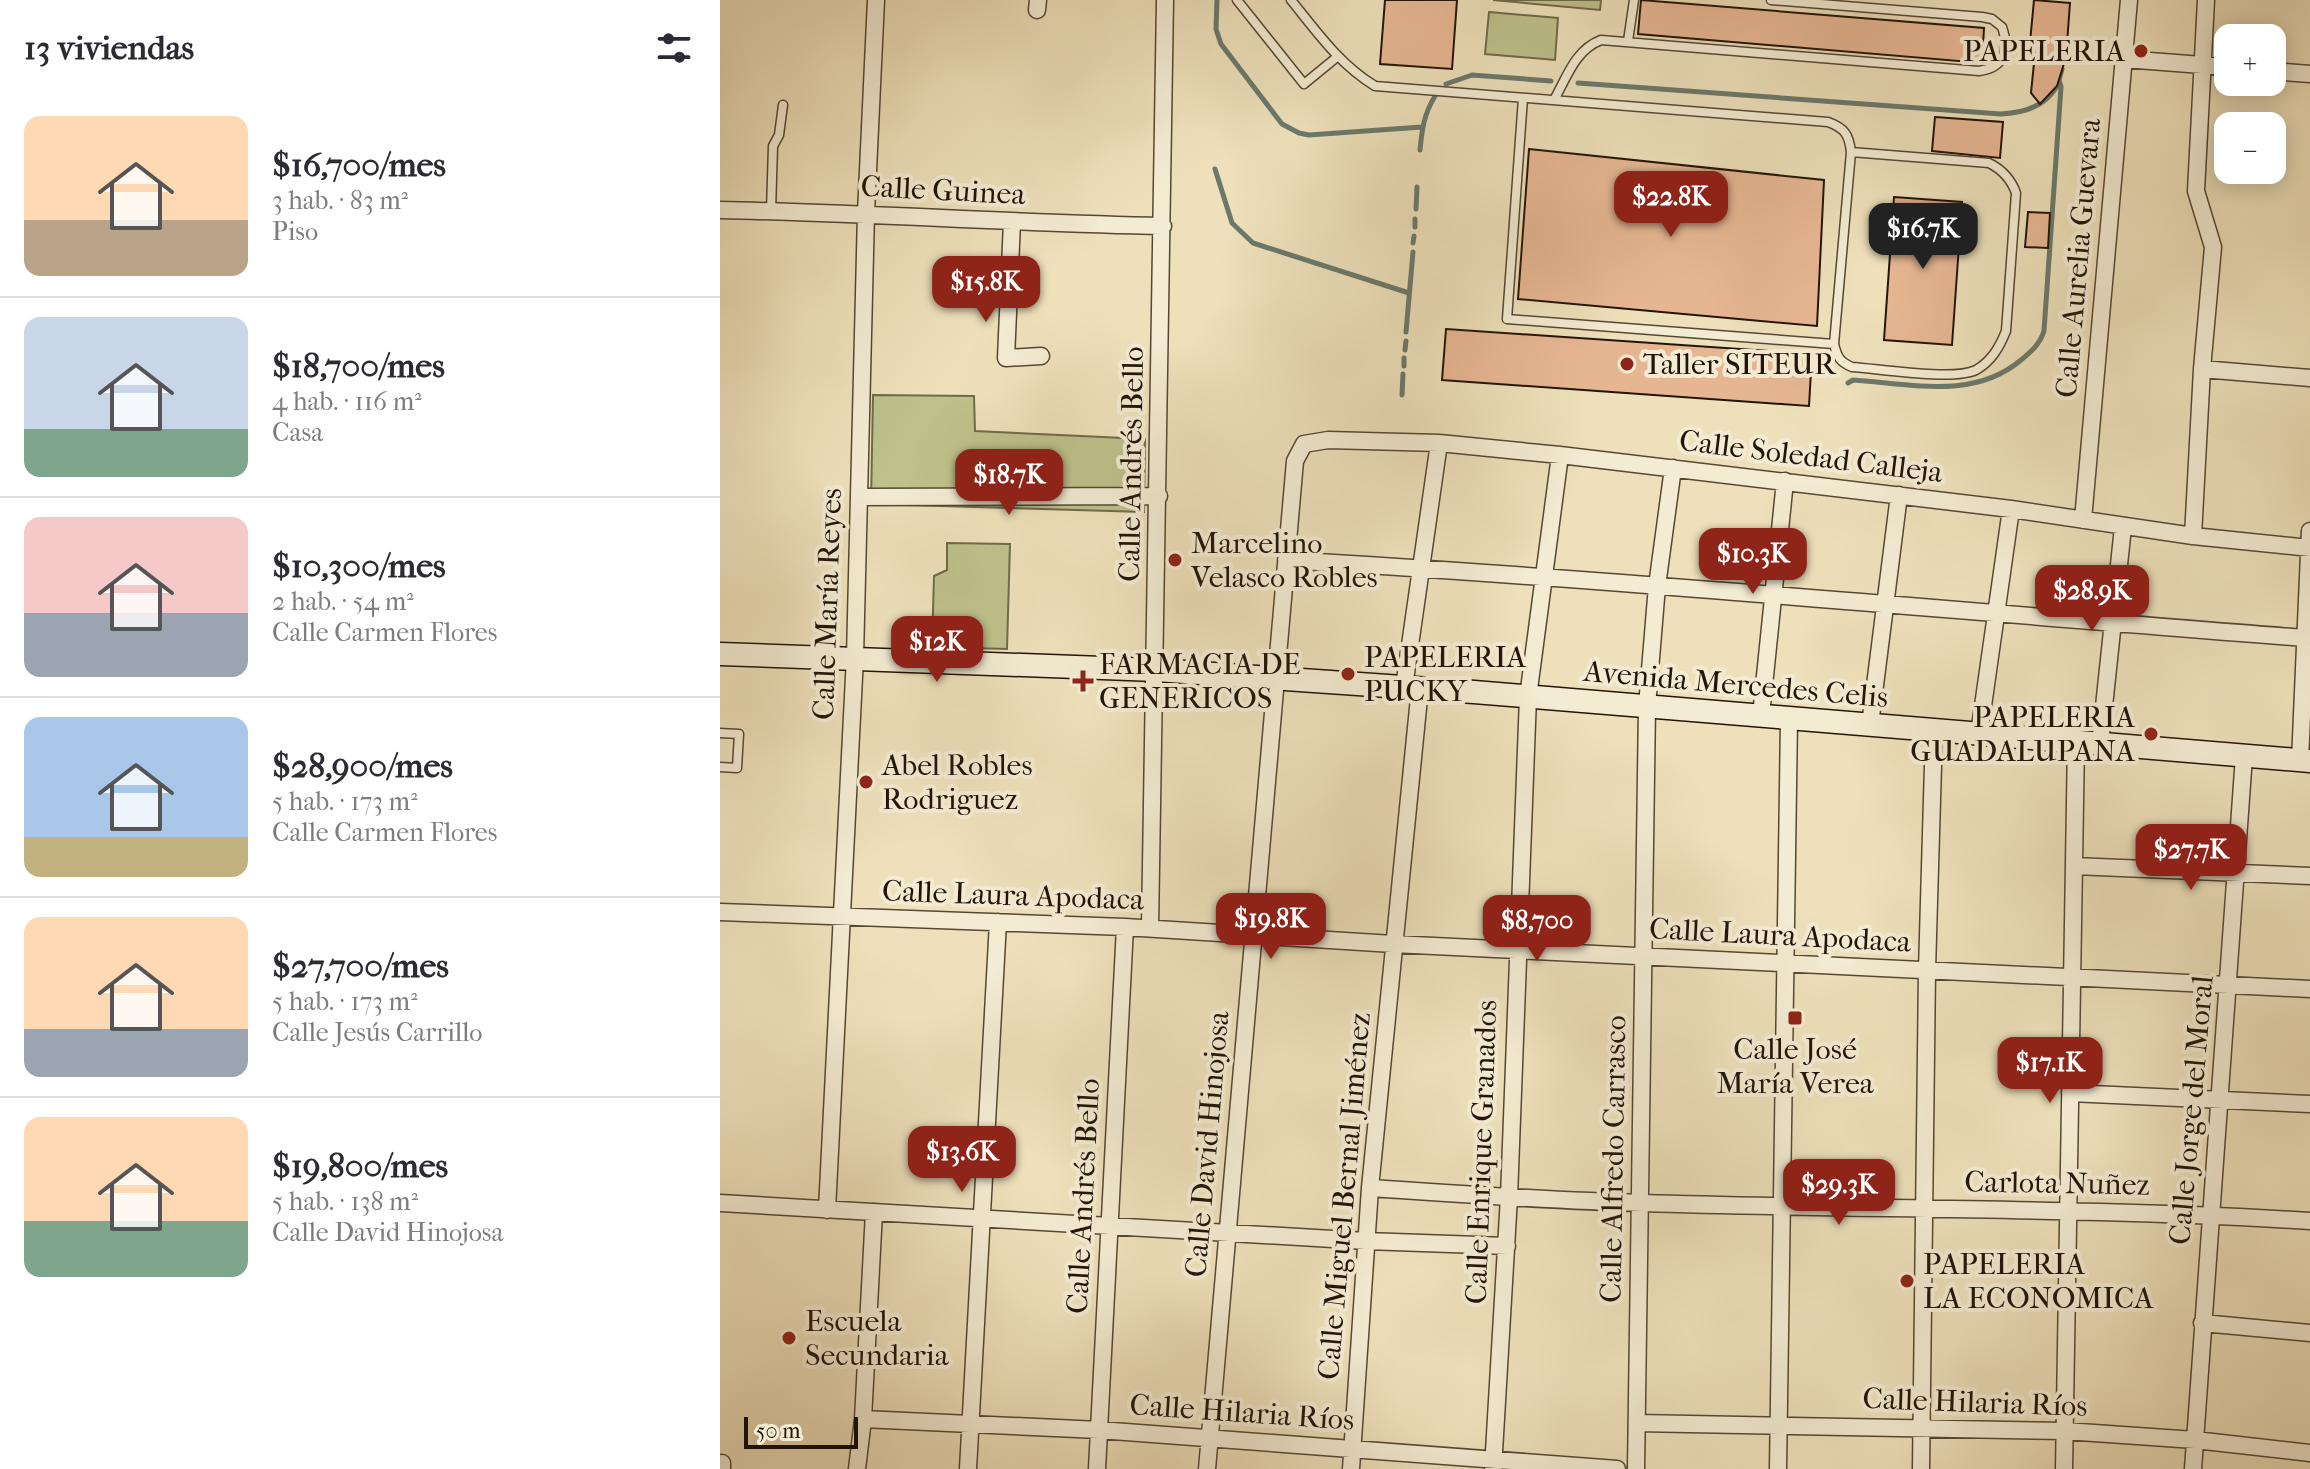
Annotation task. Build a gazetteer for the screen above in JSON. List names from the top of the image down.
{
  "streets": {
    "main road": ["Avenida Mercedes Celis"],
    "street": [
      "Calle Guinea",
      "Calle Aurelia Guevara",
      "Calle Soledad Calleja",
      "Calle Andrés Bello",
      "Calle María Reyes",
      "Calle Laura Apodaca",
      "Calle Jorge del Moral",
      "Calle David Hinojosa",
      "Calle Enrique Granados",
      "Calle Alfredo Carrasco",
      "Carlota Nuñez",
      "Calle Miguel Bernal Jiménez",
      "Calle Hilaria Ríos"
    ]
  },
  "crossings": [
    ["Calle Guinea", "Calle Andrés Bello"],
    ["Calle Guinea", "Calle María Reyes"],
    ["Calle Aurelia Guevara", "Calle Soledad Calleja"],
    ["Calle Soledad Calleja", "Calle David Hinojosa"],
    ["Calle Soledad Calleja", "Calle Enrique Granados"],
    ["Calle Soledad Calleja", "Calle Alfredo Carrasco"],
    ["Calle Soledad Calleja", "Calle Miguel Bernal Jiménez"],
    ["Calle Andrés Bello", "Avenida Mercedes Celis"],
    ["Calle Andrés Bello", "Calle Laura Apodaca"],
    ["Calle Andrés Bello", "Calle Hilaria Ríos"],
    ["Calle María Reyes", "Avenida Mercedes Celis"],
    ["Calle María Reyes", "Calle Laura Apodaca"],
    ["Avenida Mercedes Celis", "Calle Jorge del Moral"],
    ["Avenida Mercedes Celis", "Calle David Hinojosa"],
    ["Avenida Mercedes Celis", "Calle Enrique Granados"],
    ["Avenida Mercedes Celis", "Calle Alfredo Carrasco"],
    ["Avenida Mercedes Celis", "Calle Miguel Bernal Jiménez"],
    ["Calle Laura Apodaca", "Calle Jorge del Moral"],
    ["Calle Laura Apodaca", "Calle David Hinojosa"],
    ["Calle Laura Apodaca", "Calle Enrique Granados"],
    ["Calle Laura Apodaca", "Calle Alfredo Carrasco"],
    ["Calle Laura Apodaca", "Calle Miguel Bernal Jiménez"],
    ["Calle Jorge del Moral", "Carlota Nuñez"],
    ["Calle Jorge del Moral", "Calle Hilaria Ríos"],
    ["Calle David Hinojosa", "Calle Hilaria Ríos"],
    ["Calle Enrique Granados", "Carlota Nuñez"],
    ["Calle Enrique Granados", "Calle Hilaria Ríos"],
    ["Calle Alfredo Carrasco", "Carlota Nuñez"],
    ["Calle Alfredo Carrasco", "Calle Hilaria Ríos"],
    ["Carlota Nuñez", "Calle Miguel Bernal Jiménez"],
    ["Calle Miguel Bernal Jiménez", "Calle Hilaria Ríos"]
  ],
  "places": {
    "other": [
      "PAPELERIA",
      "Taller SITEUR",
      "Marcelino Velasco Robles",
      "PAPELERIA PUCKY",
      "PAPELERIA GUADALUPANA",
      "Abel Robles Rodriguez",
      "PAPELERIA LA ECONOMICA",
      "Escuela Secundaria"
    ],
    "health": ["FARMACIA DE GENERICOS"],
    "transit": ["Calle José María Verea"]
  },
  "scale_bar": "50 m",
  "page": {
    "heading": "13 viviendas",
    "map_buttons": ["+", "−"],
    "list": [
      {
        "name": "$16,700/mes",
        "note": "3 hab. · 83 m² · Piso"
      },
      {
        "name": "$18,700/mes",
        "note": "4 hab. · 116 m² · Casa"
      },
      {
        "name": "$10,300/mes",
        "note": "2 hab. · 54 m² · Calle Carmen Flores"
      },
      {
        "name": "$28,900/mes",
        "note": "5 hab. · 173 m² · Calle Carmen Flores"
      },
      {
        "name": "$27,700/mes",
        "note": "5 hab. · 173 m² · Calle Jesús Carrillo"
      },
      {
        "name": "$19,800/mes",
        "note": "5 hab. · 138 m² · Calle David Hinojosa"
      }
    ],
    "price": [
      "$22.8K",
      "$16.7K",
      "$15.8K",
      "$18.7K",
      "$10.3K",
      "$28.9K",
      "$12K",
      "$27.7K",
      "$19.8K",
      "$8,700",
      "$17.1K",
      "$13.6K",
      "$29.3K"
    ],
    "scale": "50 m"
  }
}
